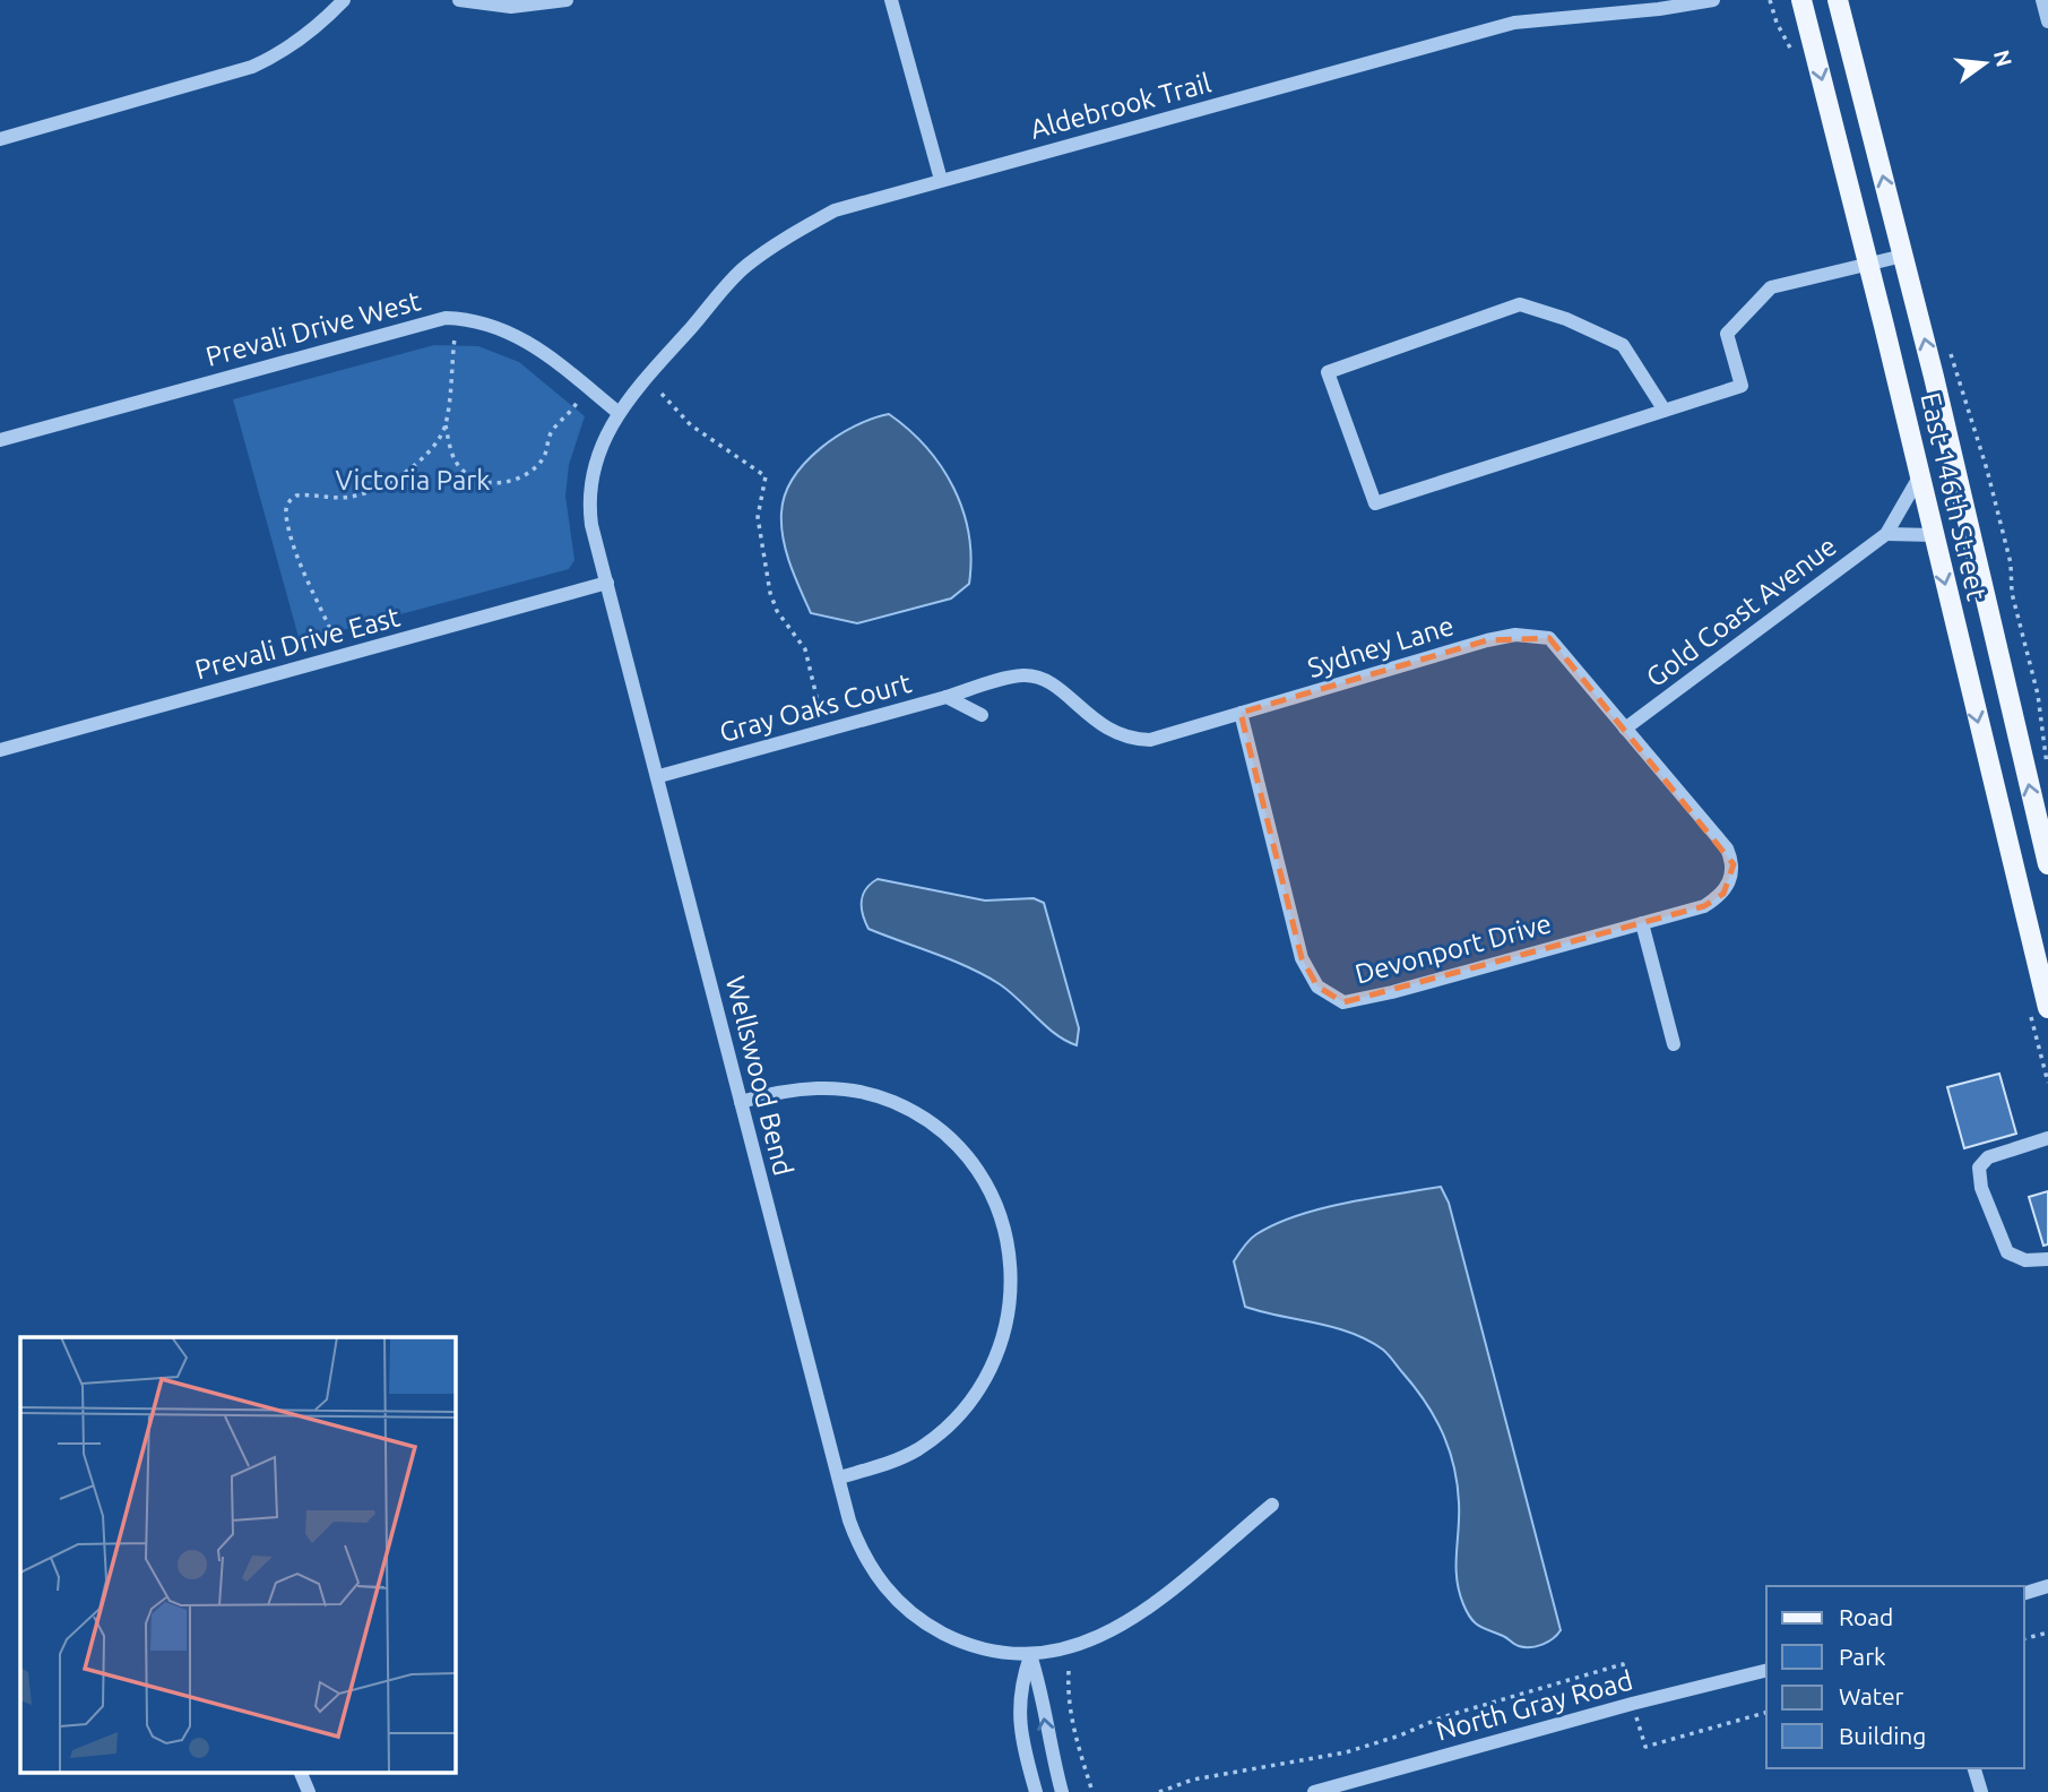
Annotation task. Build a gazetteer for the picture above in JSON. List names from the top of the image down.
{
  "streets": {
    "main road": ["East 146th Street"],
    "street": [
      "Aldebrook Trail",
      "Prevali Drive West",
      "Gold Coast Avenue",
      "Prevali Drive East",
      "Sydney Lane",
      "Gray Oaks Court",
      "Devonport Drive",
      "Wellswood Bend",
      "North Gray Road"
    ]
  },
  "crossings": [
    ["Aldebrook Trail", "Prevali Drive West"],
    ["Aldebrook Trail", "Wellswood Bend"],
    ["Prevali Drive West", "Wellswood Bend"],
    ["East 146th Street", "Gold Coast Avenue"],
    ["Gold Coast Avenue", "Sydney Lane"],
    ["Prevali Drive East", "Wellswood Bend"],
    ["Sydney Lane", "Gray Oaks Court"],
    ["Sydney Lane", "Devonport Drive"],
    ["Gray Oaks Court", "Wellswood Bend"]
  ],
  "parks": ["Victoria Park"],
  "legend": [
    "Road",
    "Park",
    "Water",
    "Building"
  ],
  "north": "right"
}
